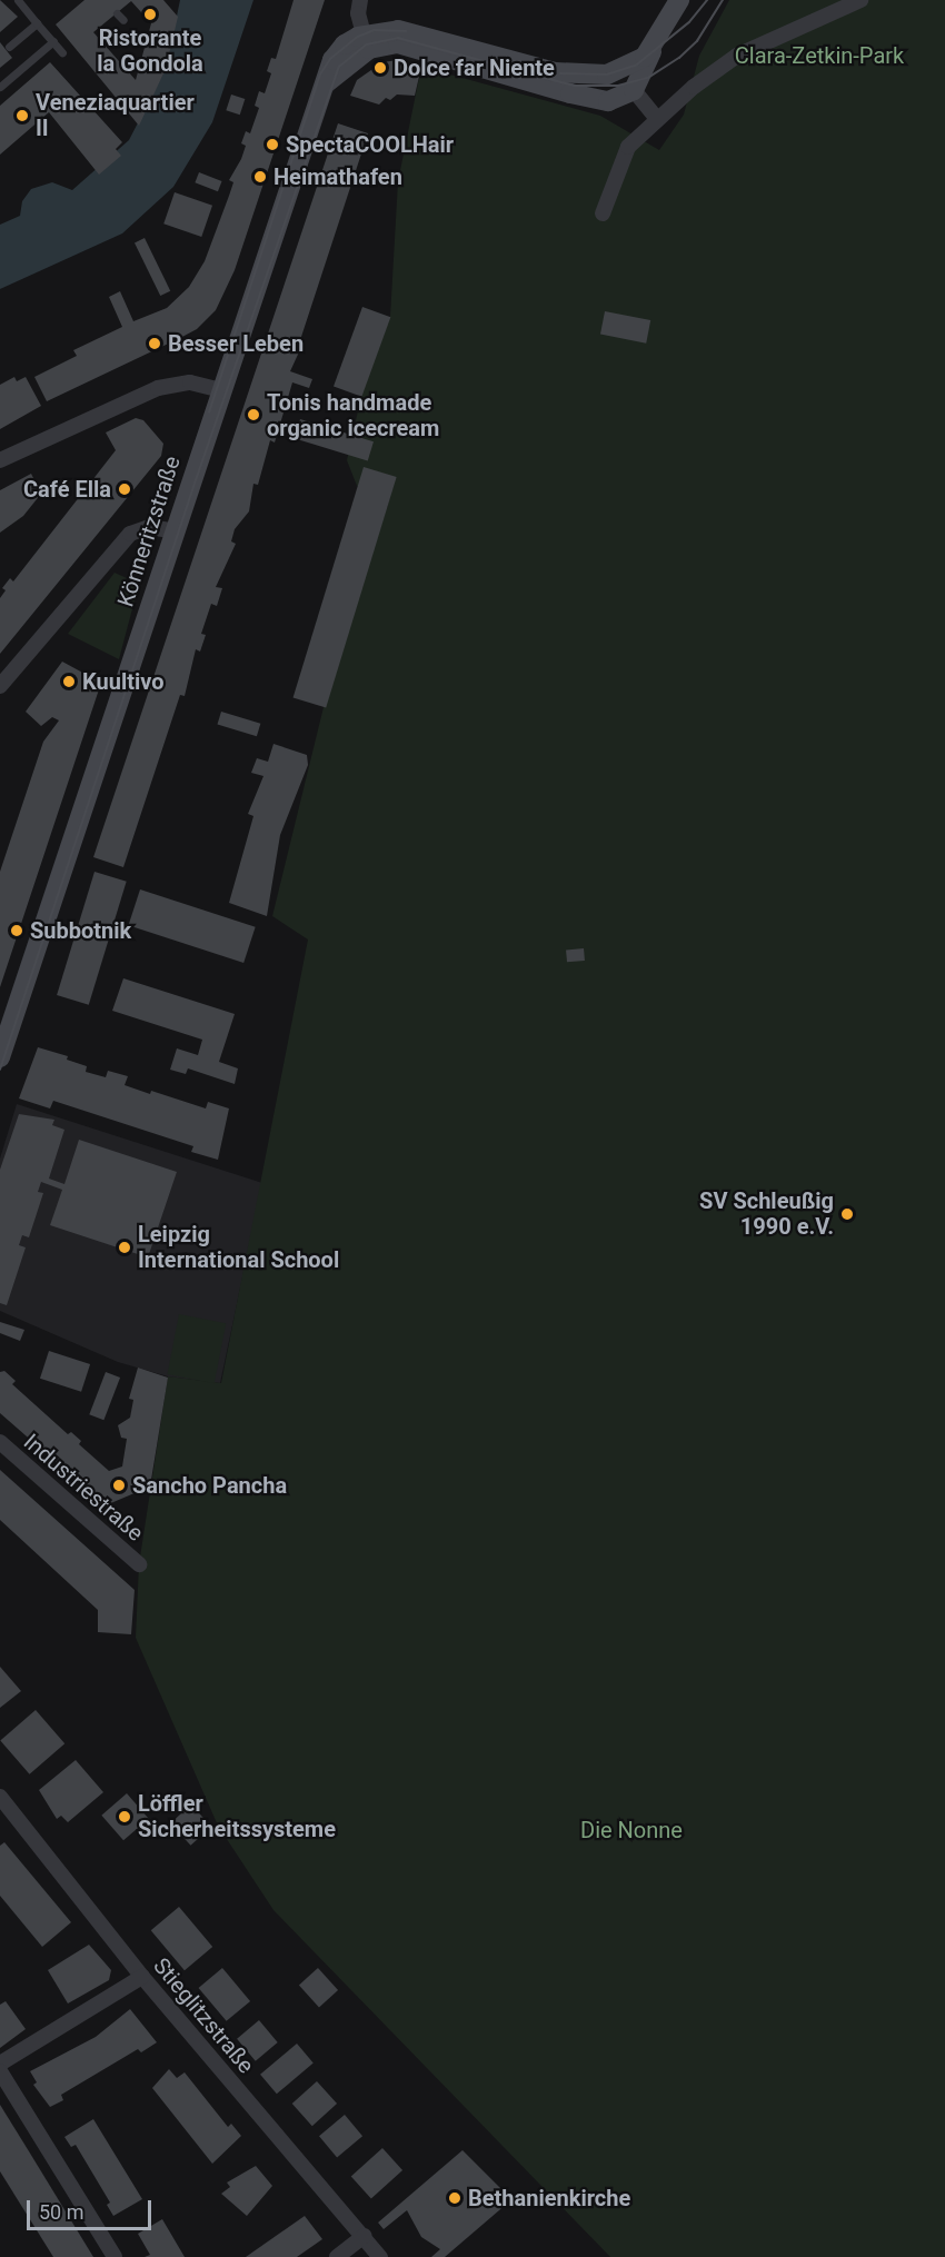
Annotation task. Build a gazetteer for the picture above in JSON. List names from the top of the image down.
{
  "streets": {
    "main road": ["Könneritzstraße"],
    "street": ["Industriestraße", "Stieglitzstraße"]
  },
  "parks": ["Clara-Zetkin-Park", "Die Nonne"],
  "places": [
    "Ristorante la Gondola",
    "Dolce far Niente",
    "Veneziaquartier II",
    "SpectaCOOLHair",
    "Heimathafen",
    "Besser Leben",
    "Tonis handmade organic icecream",
    "Café Ella",
    "Kuultivo",
    "Subbotnik",
    "SV Schleußig 1990 e.V.",
    "Leipzig International School",
    "Sancho Pancha",
    "Löffler Sicherheitssysteme",
    "Bethanienkirche"
  ],
  "scale_bar": "50 m"
}
